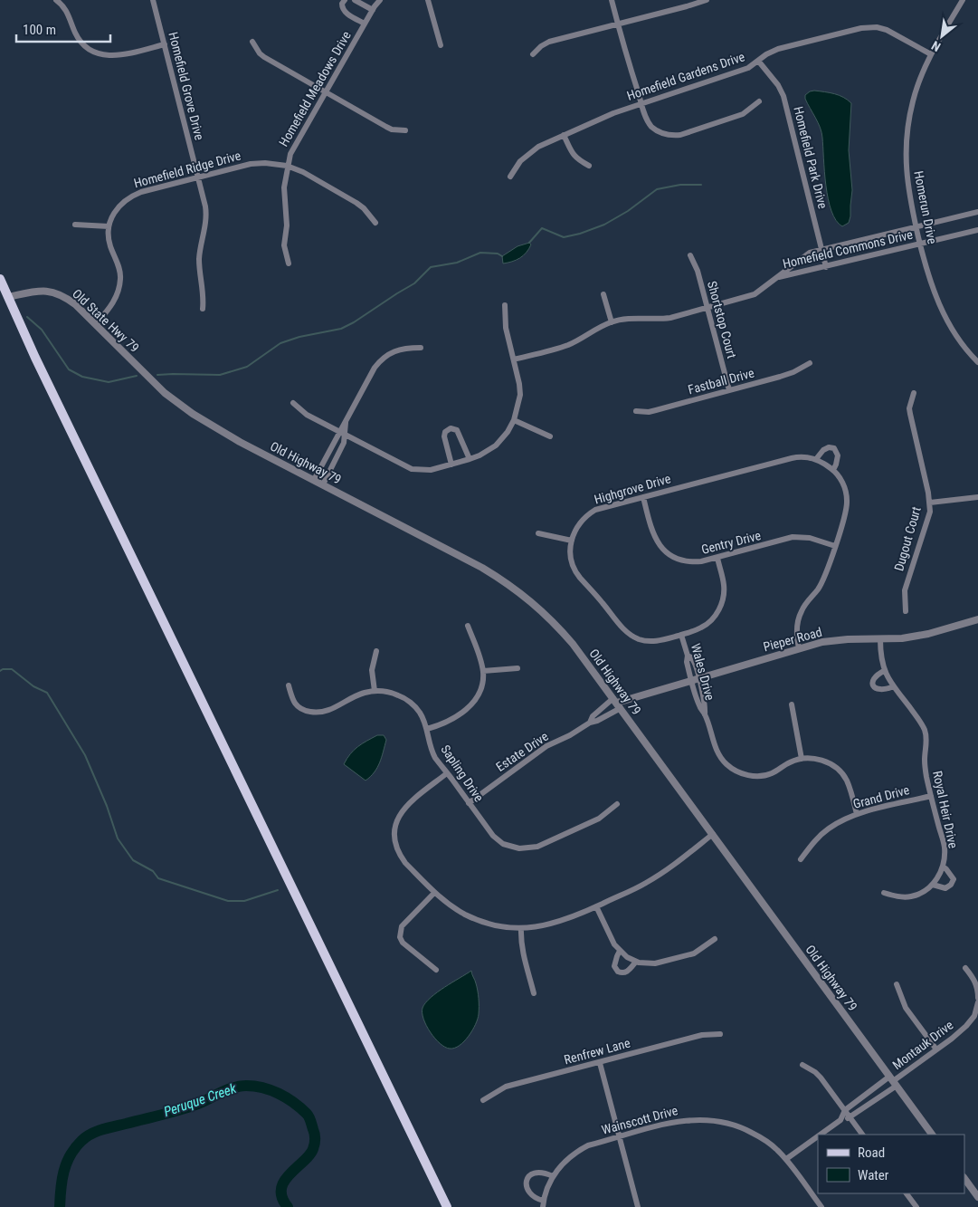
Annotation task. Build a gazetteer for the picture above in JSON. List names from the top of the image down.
{
  "streets": {
    "street": [
      "Homefield Gardens Drive",
      "Homefield Grove Drive",
      "Homefield Meadows Drive",
      "Homefield Park Drive",
      "Homefield Ridge Drive",
      "Homerun Drive",
      "Homefield Commons Drive",
      "Shortstop Court",
      "Old State Hwy 79",
      "Fastball Drive",
      "Old Highway 79",
      "Highgrove Drive",
      "Dugout Court",
      "Gentry Drive",
      "Pieper Road",
      "Wales Drive",
      "Estate Drive",
      "Sapling Drive",
      "Grand Drive",
      "Royal Heir Drive",
      "Montauk Drive",
      "Renfrew Lane",
      "Wainscott Drive"
    ]
  },
  "crossings": [
    ["Homefield Gardens Drive", "Homefield Park Drive"],
    ["Homefield Gardens Drive", "Homerun Drive"],
    ["Homefield Grove Drive", "Homefield Ridge Drive"],
    ["Homefield Meadows Drive", "Homefield Ridge Drive"],
    ["Homefield Park Drive", "Homefield Commons Drive"],
    ["Homerun Drive", "Homefield Commons Drive"],
    ["Homefield Commons Drive", "Shortstop Court"],
    ["Shortstop Court", "Fastball Drive"],
    ["Old State Hwy 79", "Old Highway 79"],
    ["Old Highway 79", "Pieper Road"],
    ["Old Highway 79", "Estate Drive"],
    ["Old Highway 79", "Montauk Drive"],
    ["Highgrove Drive", "Gentry Drive"],
    ["Highgrove Drive", "Pieper Road"],
    ["Highgrove Drive", "Wales Drive"],
    ["Pieper Road", "Wales Drive"],
    ["Pieper Road", "Estate Drive"],
    ["Pieper Road", "Royal Heir Drive"],
    ["Wales Drive", "Grand Drive"],
    ["Estate Drive", "Sapling Drive"],
    ["Grand Drive", "Royal Heir Drive"]
  ],
  "water": ["Peruque Creek"],
  "legend": ["Road", "Water"],
  "scale_bar": "100 m",
  "north": "bottom left"
}
